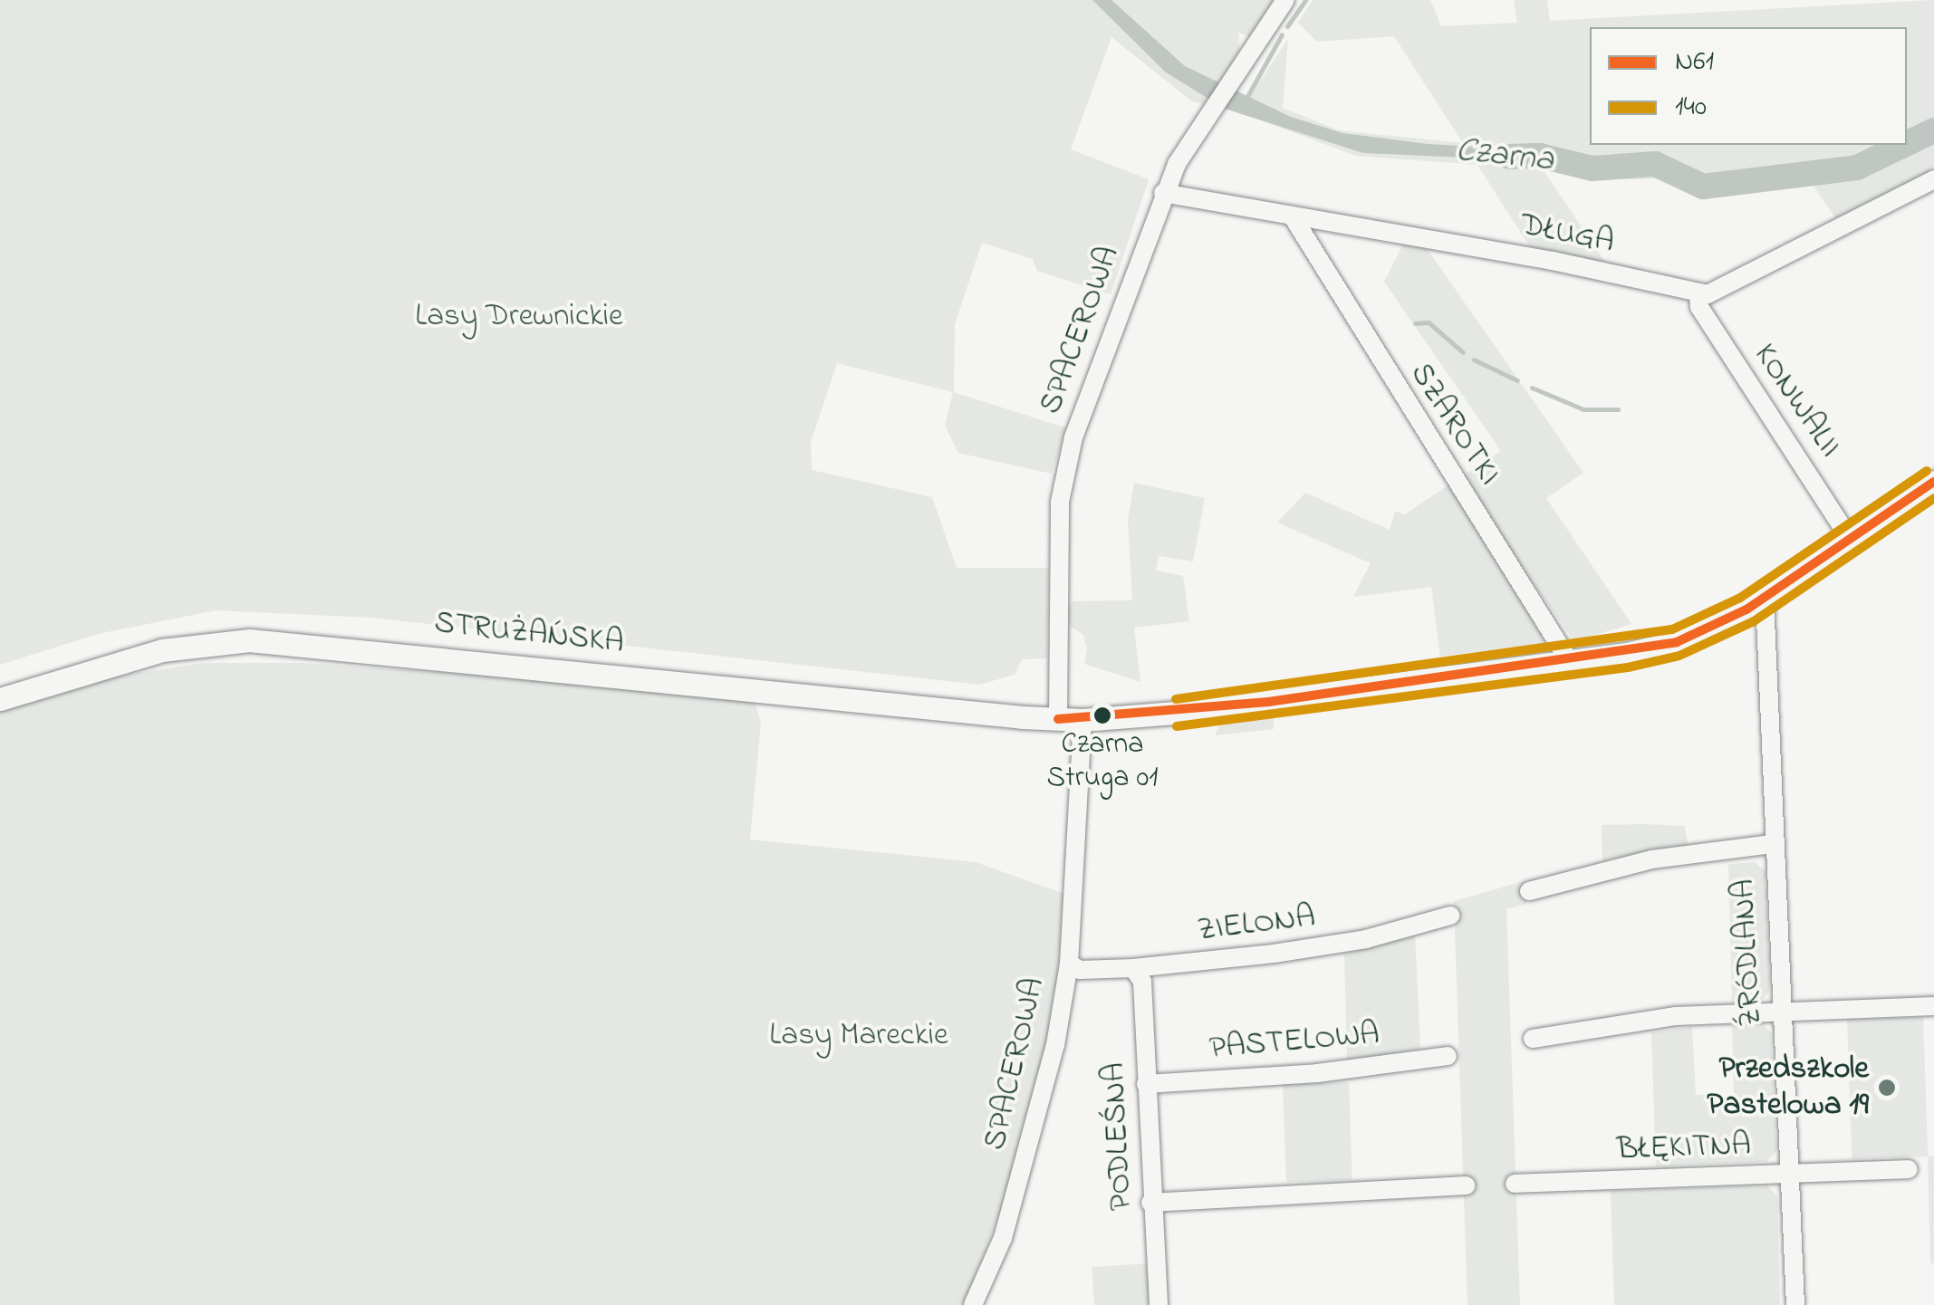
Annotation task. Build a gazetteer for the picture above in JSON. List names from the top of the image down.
{
  "streets": {
    "main road": ["STRUŻAŃSKA"],
    "street": [
      "DŁUGA",
      "SPACEROWA",
      "KONWALII",
      "SZAROTKI",
      "ZIELONA",
      "ŹRÓDLANA",
      "PASTELOWA",
      "PODLEŚNA",
      "BŁĘKITNA"
    ]
  },
  "crossings": [
    ["DŁUGA", "SPACEROWA"],
    ["DŁUGA", "KONWALII"],
    ["DŁUGA", "SZAROTKI"],
    ["SPACEROWA", "STRUŻAŃSKA"],
    ["SPACEROWA", "ZIELONA"],
    ["KONWALII", "STRUŻAŃSKA"],
    ["SZAROTKI", "STRUŻAŃSKA"],
    ["STRUŻAŃSKA", "ŹRÓDLANA"],
    ["ZIELONA", "PODLEŚNA"],
    ["ŹRÓDLANA", "BŁĘKITNA"],
    ["PASTELOWA", "PODLEŚNA"]
  ],
  "water": ["Czarna"],
  "parks": ["Lasy Drewnickie", "Lasy Mareckie"],
  "places": ["Czarna Struga 01", "Przedszkole Pastelowa 19"],
  "lines": ["transit line 140", "transit line N61"],
  "legend": ["N61", "140"]
}
